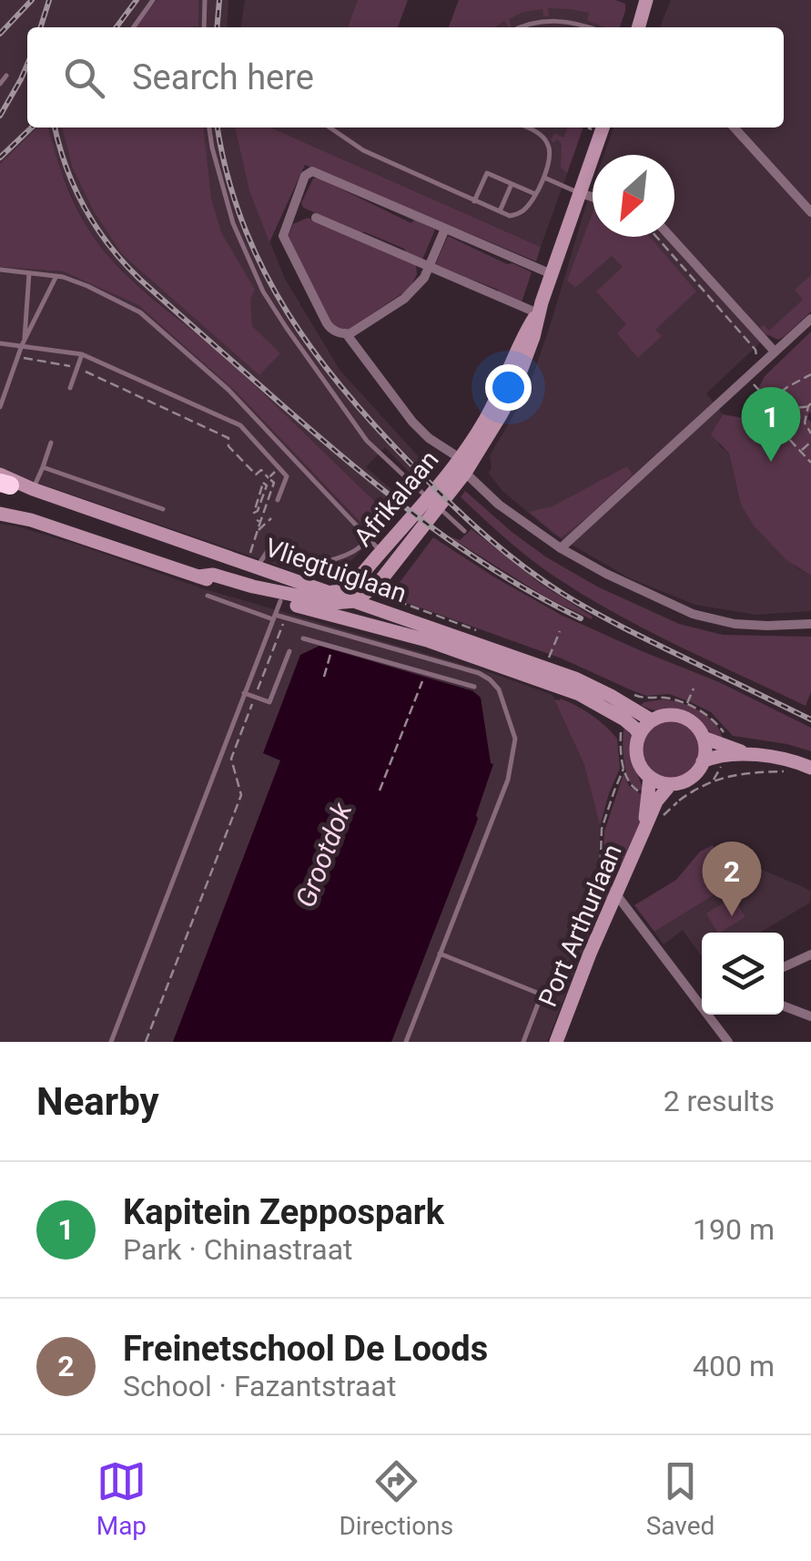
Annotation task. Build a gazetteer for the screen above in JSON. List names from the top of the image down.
{
  "streets": {
    "main road": ["Afrikalaan", "Vliegtuiglaan", "Port Arthurlaan"]
  },
  "crossings": [
    ["Afrikalaan", "Vliegtuiglaan"],
    ["Vliegtuiglaan", "Port Arthurlaan"]
  ],
  "water": ["Grootdok"],
  "north": "bottom left",
  "page": {
    "search": "Search here",
    "pins": ["1", "2"],
    "heading": ["Nearby", "2 results"],
    "list": [
      {
        "mark": "1",
        "name": "Kapitein Zeppospark",
        "note": "Park · Chinastraat",
        "value": "190 m"
      },
      {
        "mark": "2",
        "name": "Freinetschool De Loods",
        "note": "School · Fazantstraat",
        "value": "400 m"
      }
    ],
    "nav": ["Map", "Directions", "Saved"]
  }
}
